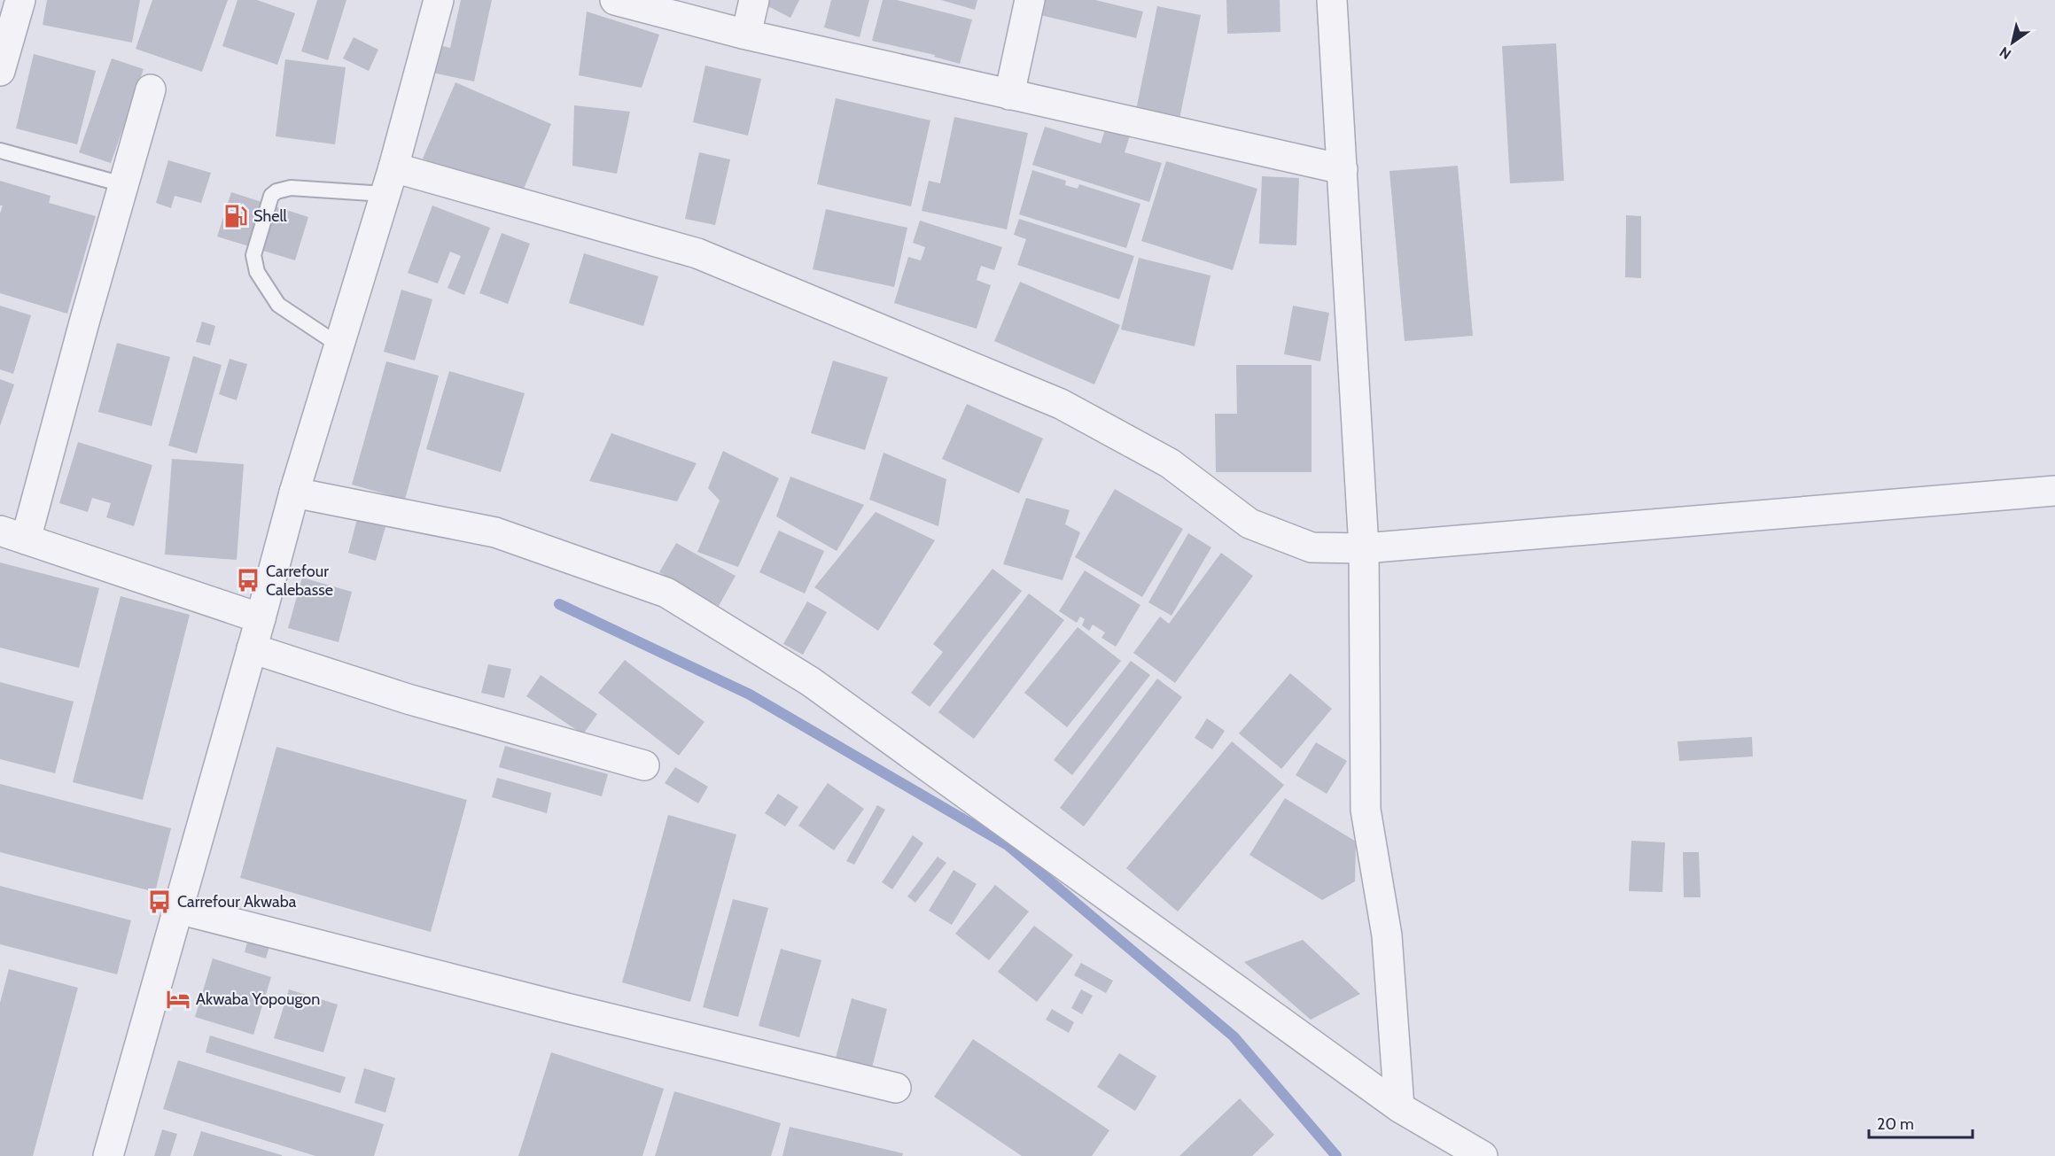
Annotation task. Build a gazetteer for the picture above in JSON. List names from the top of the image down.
{
  "places": {
    "fuel station": ["Shell"],
    "bus stop": ["Carrefour Calebasse", "Carrefour Akwaba"],
    "hotel": ["Akwaba Yopougon"]
  },
  "scale_bar": "20 m",
  "north": "bottom left"
}
